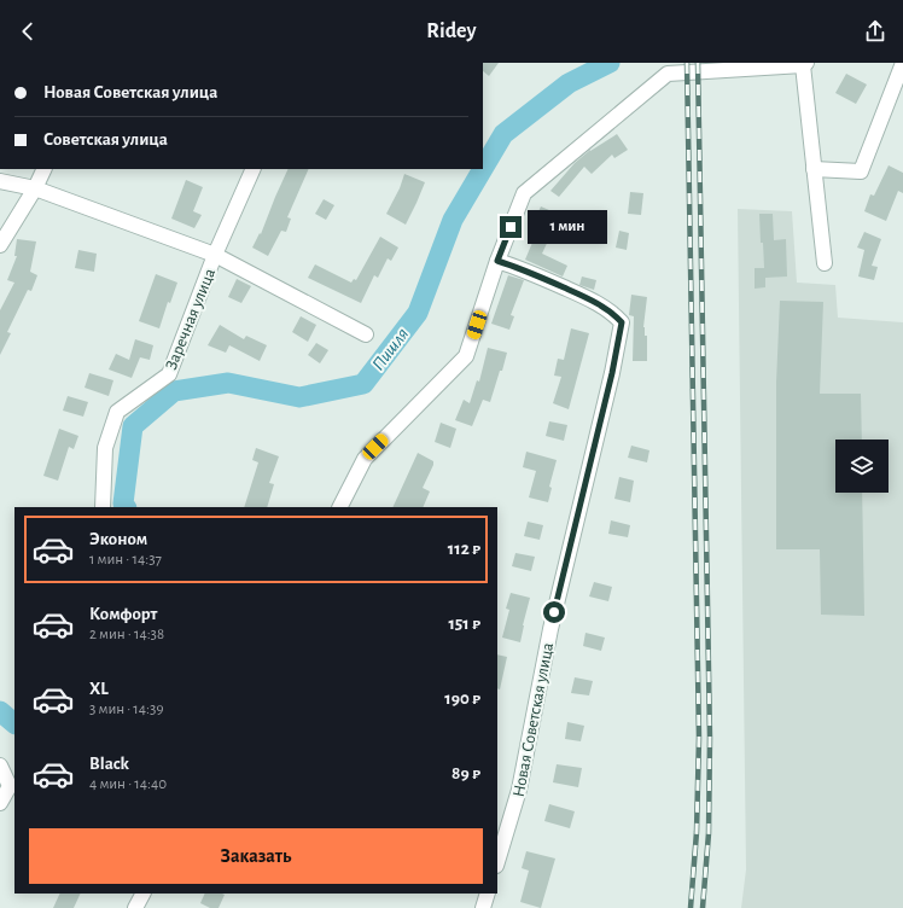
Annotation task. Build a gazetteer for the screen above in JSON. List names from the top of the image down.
{
  "streets": {
    "street": ["Заречная улица", "Новая Советская улица"]
  },
  "water": ["Пишля"],
  "page": {
    "header": "Ridey",
    "banner": ["Новая Советская улица", "Советская улица"],
    "bubble": "1 мин",
    "list": [
      {
        "name": "Эконом",
        "note": "1 мин · 14:37",
        "value": "112 ₽"
      },
      {
        "name": "Комфорт",
        "note": "2 мин · 14:38",
        "value": "151 ₽"
      },
      {
        "name": "XL",
        "note": "3 мин · 14:39",
        "value": "190 ₽"
      },
      {
        "name": "Black",
        "note": "4 мин · 14:40",
        "value": "89 ₽"
      }
    ],
    "buttons": "Заказать"
  }
}
